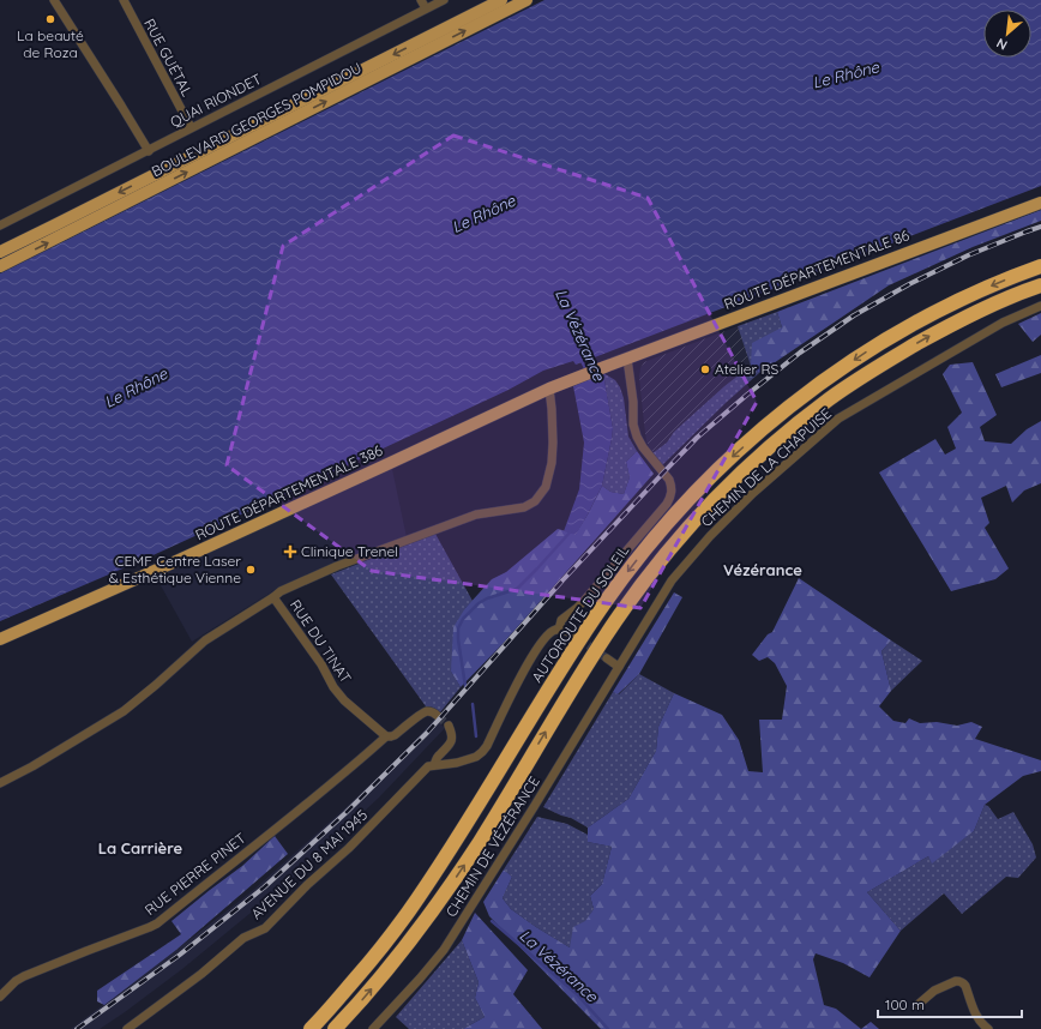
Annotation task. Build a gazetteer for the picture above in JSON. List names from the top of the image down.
{
  "streets": {
    "highway": ["AUTOROUTE DU SOLEIL"],
    "main road": ["BOULEVARD GEORGES POMPIDOU", "ROUTE DÉPARTEMENTALE 86", "ROUTE DÉPARTEMENTALE 386"],
    "street": [
      "RUE GUÉTAL",
      "QUAI RIONDET",
      "CHEMIN DE LA CHAPUISE",
      "RUE DU TINAT",
      "CHEMIN DE VÉZÉRANCE",
      "AVENUE DU 8 MAI 1945",
      "RUE PIERRE PINET"
    ]
  },
  "crossings": [
    ["RUE GUÉTAL", "QUAI RIONDET"],
    ["ROUTE DÉPARTEMENTALE 86", "ROUTE DÉPARTEMENTALE 386"],
    ["CHEMIN DE LA CHAPUISE", "CHEMIN DE VÉZÉRANCE"],
    ["RUE DU TINAT", "RUE PIERRE PINET"]
  ],
  "districts": ["Vézérance", "La Carrière"],
  "water": ["Le Rhône", "La Vézérance"],
  "places": {
    "other": ["La beauté de Roza", "Atelier RS", "CEMF Centre Laser & Esthétique Vienne"],
    "health": ["Clinique Trenel"]
  },
  "scale_bar": "100 m",
  "north": "bottom left"
}
